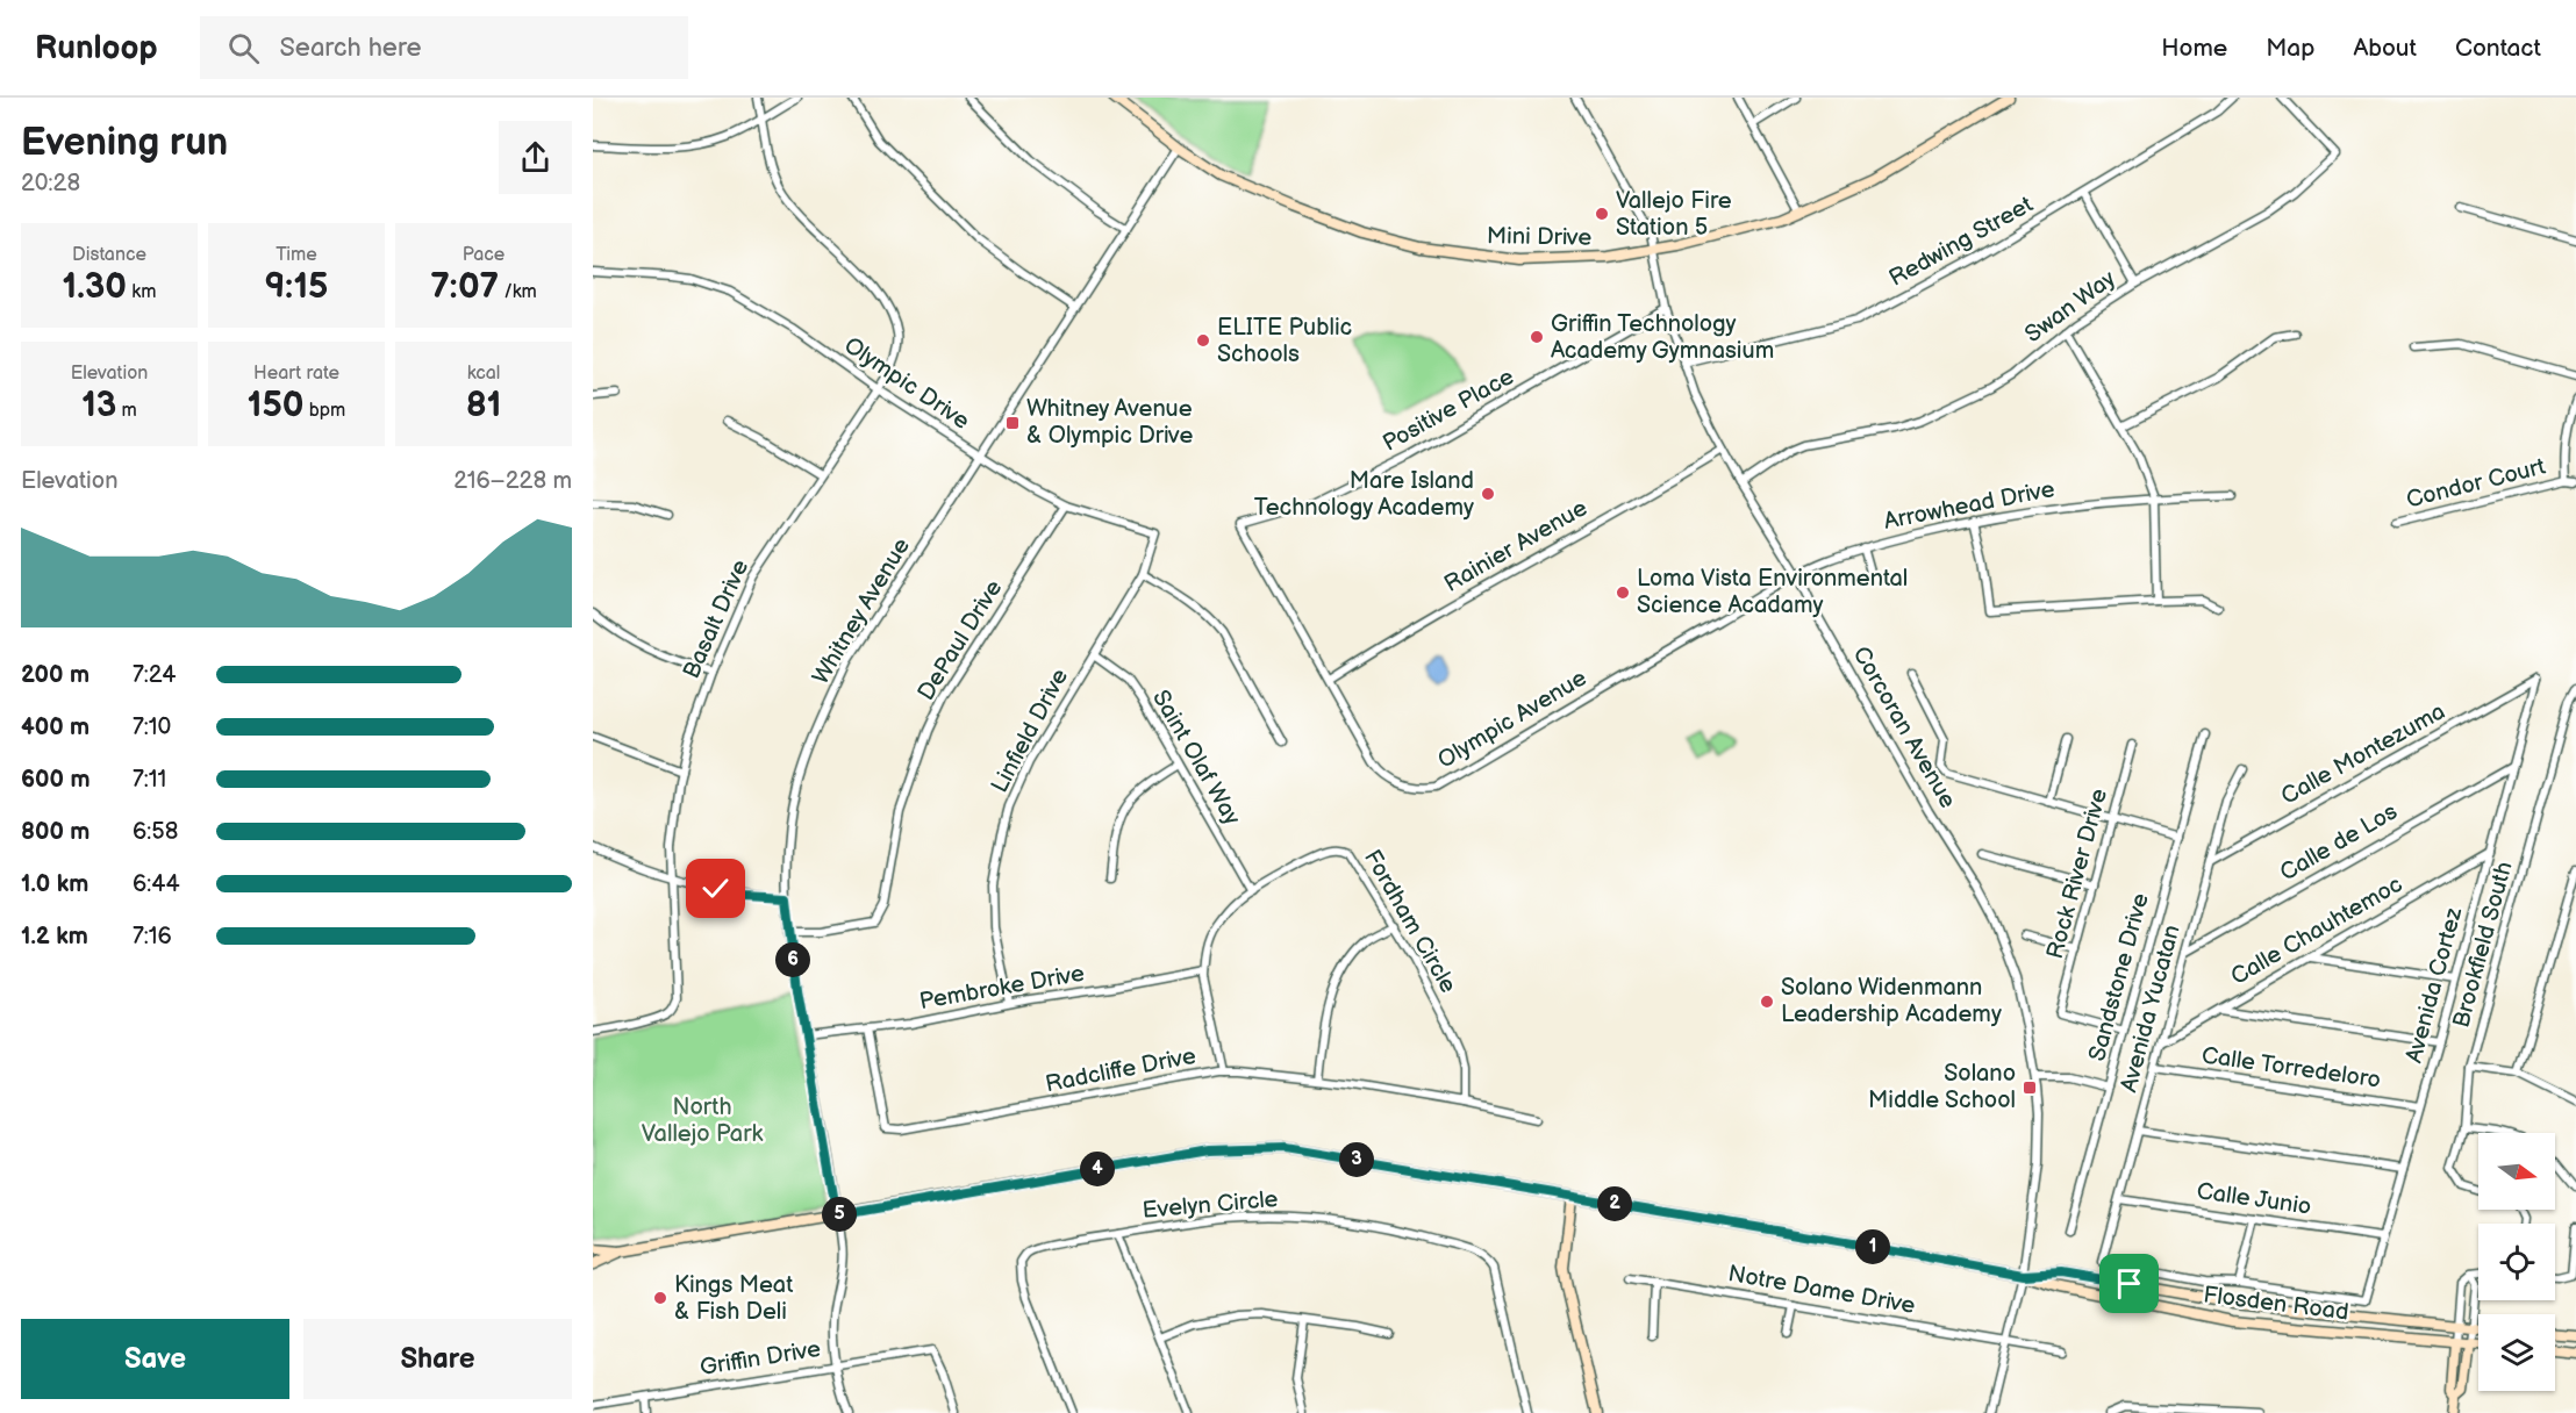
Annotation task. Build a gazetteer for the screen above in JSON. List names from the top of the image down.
{
  "streets": {
    "main road": ["Mini Drive", "Flosden Road"],
    "street": [
      "Redwing Street",
      "Swan Way",
      "Olympic Drive",
      "Positive Place",
      "Condor Court",
      "Arrowhead Drive",
      "Rainier Avenue",
      "Whitney Avenue",
      "Basalt Drive",
      "DePaul Drive",
      "Olympic Avenue",
      "Corcoran Avenue",
      "Linfield Drive",
      "Calle Montezuma",
      "Saint Olaf Way",
      "Calle de Los",
      "Rock River Drive",
      "Fordham Circle",
      "Calle Chauhtemoc",
      "Brookfield South",
      "Sandstone Drive",
      "Avenida Cortez",
      "Pembroke Drive",
      "Avenida Yucatan",
      "Calle Torredeloro",
      "Radcliffe Drive",
      "Calle Junio",
      "Evelyn Circle",
      "Notre Dame Drive",
      "Griffin Drive"
    ]
  },
  "crossings": [
    ["Mini Drive", "Whitney Avenue"],
    ["Mini Drive", "Corcoran Avenue"],
    ["Redwing Street", "Corcoran Avenue"],
    ["Swan Way", "Corcoran Avenue"],
    ["Olympic Drive", "Whitney Avenue"],
    ["Olympic Drive", "Basalt Drive"],
    ["Olympic Drive", "DePaul Drive"],
    ["Olympic Drive", "Linfield Drive"],
    ["Positive Place", "Olympic Avenue"],
    ["Positive Place", "Corcoran Avenue"],
    ["Arrowhead Drive", "Olympic Avenue"],
    ["Arrowhead Drive", "Corcoran Avenue"],
    ["Rainier Avenue", "Olympic Avenue"],
    ["Rainier Avenue", "Corcoran Avenue"],
    ["Whitney Avenue", "DePaul Drive"],
    ["Whitney Avenue", "Pembroke Drive"],
    ["Whitney Avenue", "Griffin Drive"],
    ["Olympic Avenue", "Corcoran Avenue"],
    ["Corcoran Avenue", "Notre Dame Drive"],
    ["Corcoran Avenue", "Flosden Road"],
    ["Linfield Drive", "Saint Olaf Way"],
    ["Linfield Drive", "Pembroke Drive"],
    ["Calle Montezuma", "Avenida Cortez"],
    ["Calle Montezuma", "Avenida Yucatan"],
    ["Saint Olaf Way", "Fordham Circle"],
    ["Calle de Los", "Avenida Cortez"],
    ["Calle de Los", "Avenida Yucatan"],
    ["Rock River Drive", "Sandstone Drive"],
    ["Fordham Circle", "Pembroke Drive"],
    ["Fordham Circle", "Radcliffe Drive"],
    ["Calle Chauhtemoc", "Avenida Cortez"],
    ["Calle Chauhtemoc", "Avenida Yucatan"],
    ["Avenida Cortez", "Avenida Yucatan"],
    ["Avenida Cortez", "Calle Torredeloro"],
    ["Avenida Cortez", "Calle Junio"],
    ["Pembroke Drive", "Radcliffe Drive"],
    ["Avenida Yucatan", "Calle Torredeloro"],
    ["Avenida Yucatan", "Calle Junio"]
  ],
  "parks": ["North Vallejo Park"],
  "places": {
    "other": [
      "Vallejo Fire Station 5",
      "Griffin Technology Academy Gymnasium",
      "ELITE Public Schools",
      "Mare Island Technology Academy",
      "Loma Vista Environmental Science Acadamy",
      "Solano Widenmann Leadership Academy",
      "Kings Meat & Fish Deli"
    ],
    "transit": ["Whitney Avenue & Olympic Drive", "Solano Middle School"]
  },
  "north": "right",
  "page": {
    "header": "Runloop",
    "search": "Search here",
    "nav": [
      "Home",
      "Map",
      "About",
      "Contact"
    ],
    "heading": ["Evening run", "20:28"],
    "stats": [
      ["Distance", "1.30 km"],
      ["Time", "9:15"],
      ["Pace", "7:07 /km"],
      ["Elevation", "13 m"],
      ["Heart rate", "150 bpm"],
      ["kcal", "81"]
    ],
    "chart": ["Elevation", "216–228 m"],
    "list": [
      {
        "name": "200 m",
        "note": "7:24"
      },
      {
        "name": "400 m",
        "note": "7:10"
      },
      {
        "name": "600 m",
        "note": "7:11"
      },
      {
        "name": "800 m",
        "note": "6:58"
      },
      {
        "name": "1.0 km",
        "note": "6:44"
      },
      {
        "name": "1.2 km",
        "note": "7:16"
      }
    ],
    "pins": [
      "6",
      "3",
      "4",
      "2",
      "5",
      "1"
    ],
    "buttons": ["Save", "Share"]
  }
}
